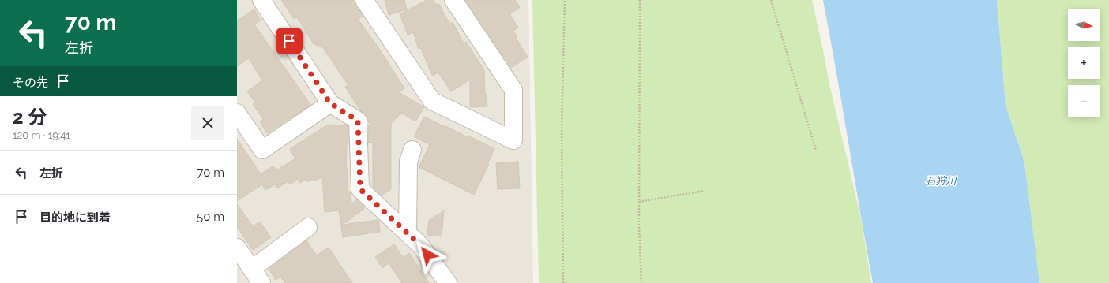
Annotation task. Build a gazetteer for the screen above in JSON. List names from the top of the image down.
{
  "water": ["石狩川"],
  "north": "right",
  "page": {
    "turn": ["70 m", "左折"],
    "map_buttons": ["+", "−"],
    "then": "その先",
    "heading": ["2 分", "120 m · 19:41"],
    "list": [
      {
        "name": "左折",
        "value": "70 m"
      },
      {
        "name": "目的地に到着",
        "value": "50 m"
      }
    ]
  }
}
